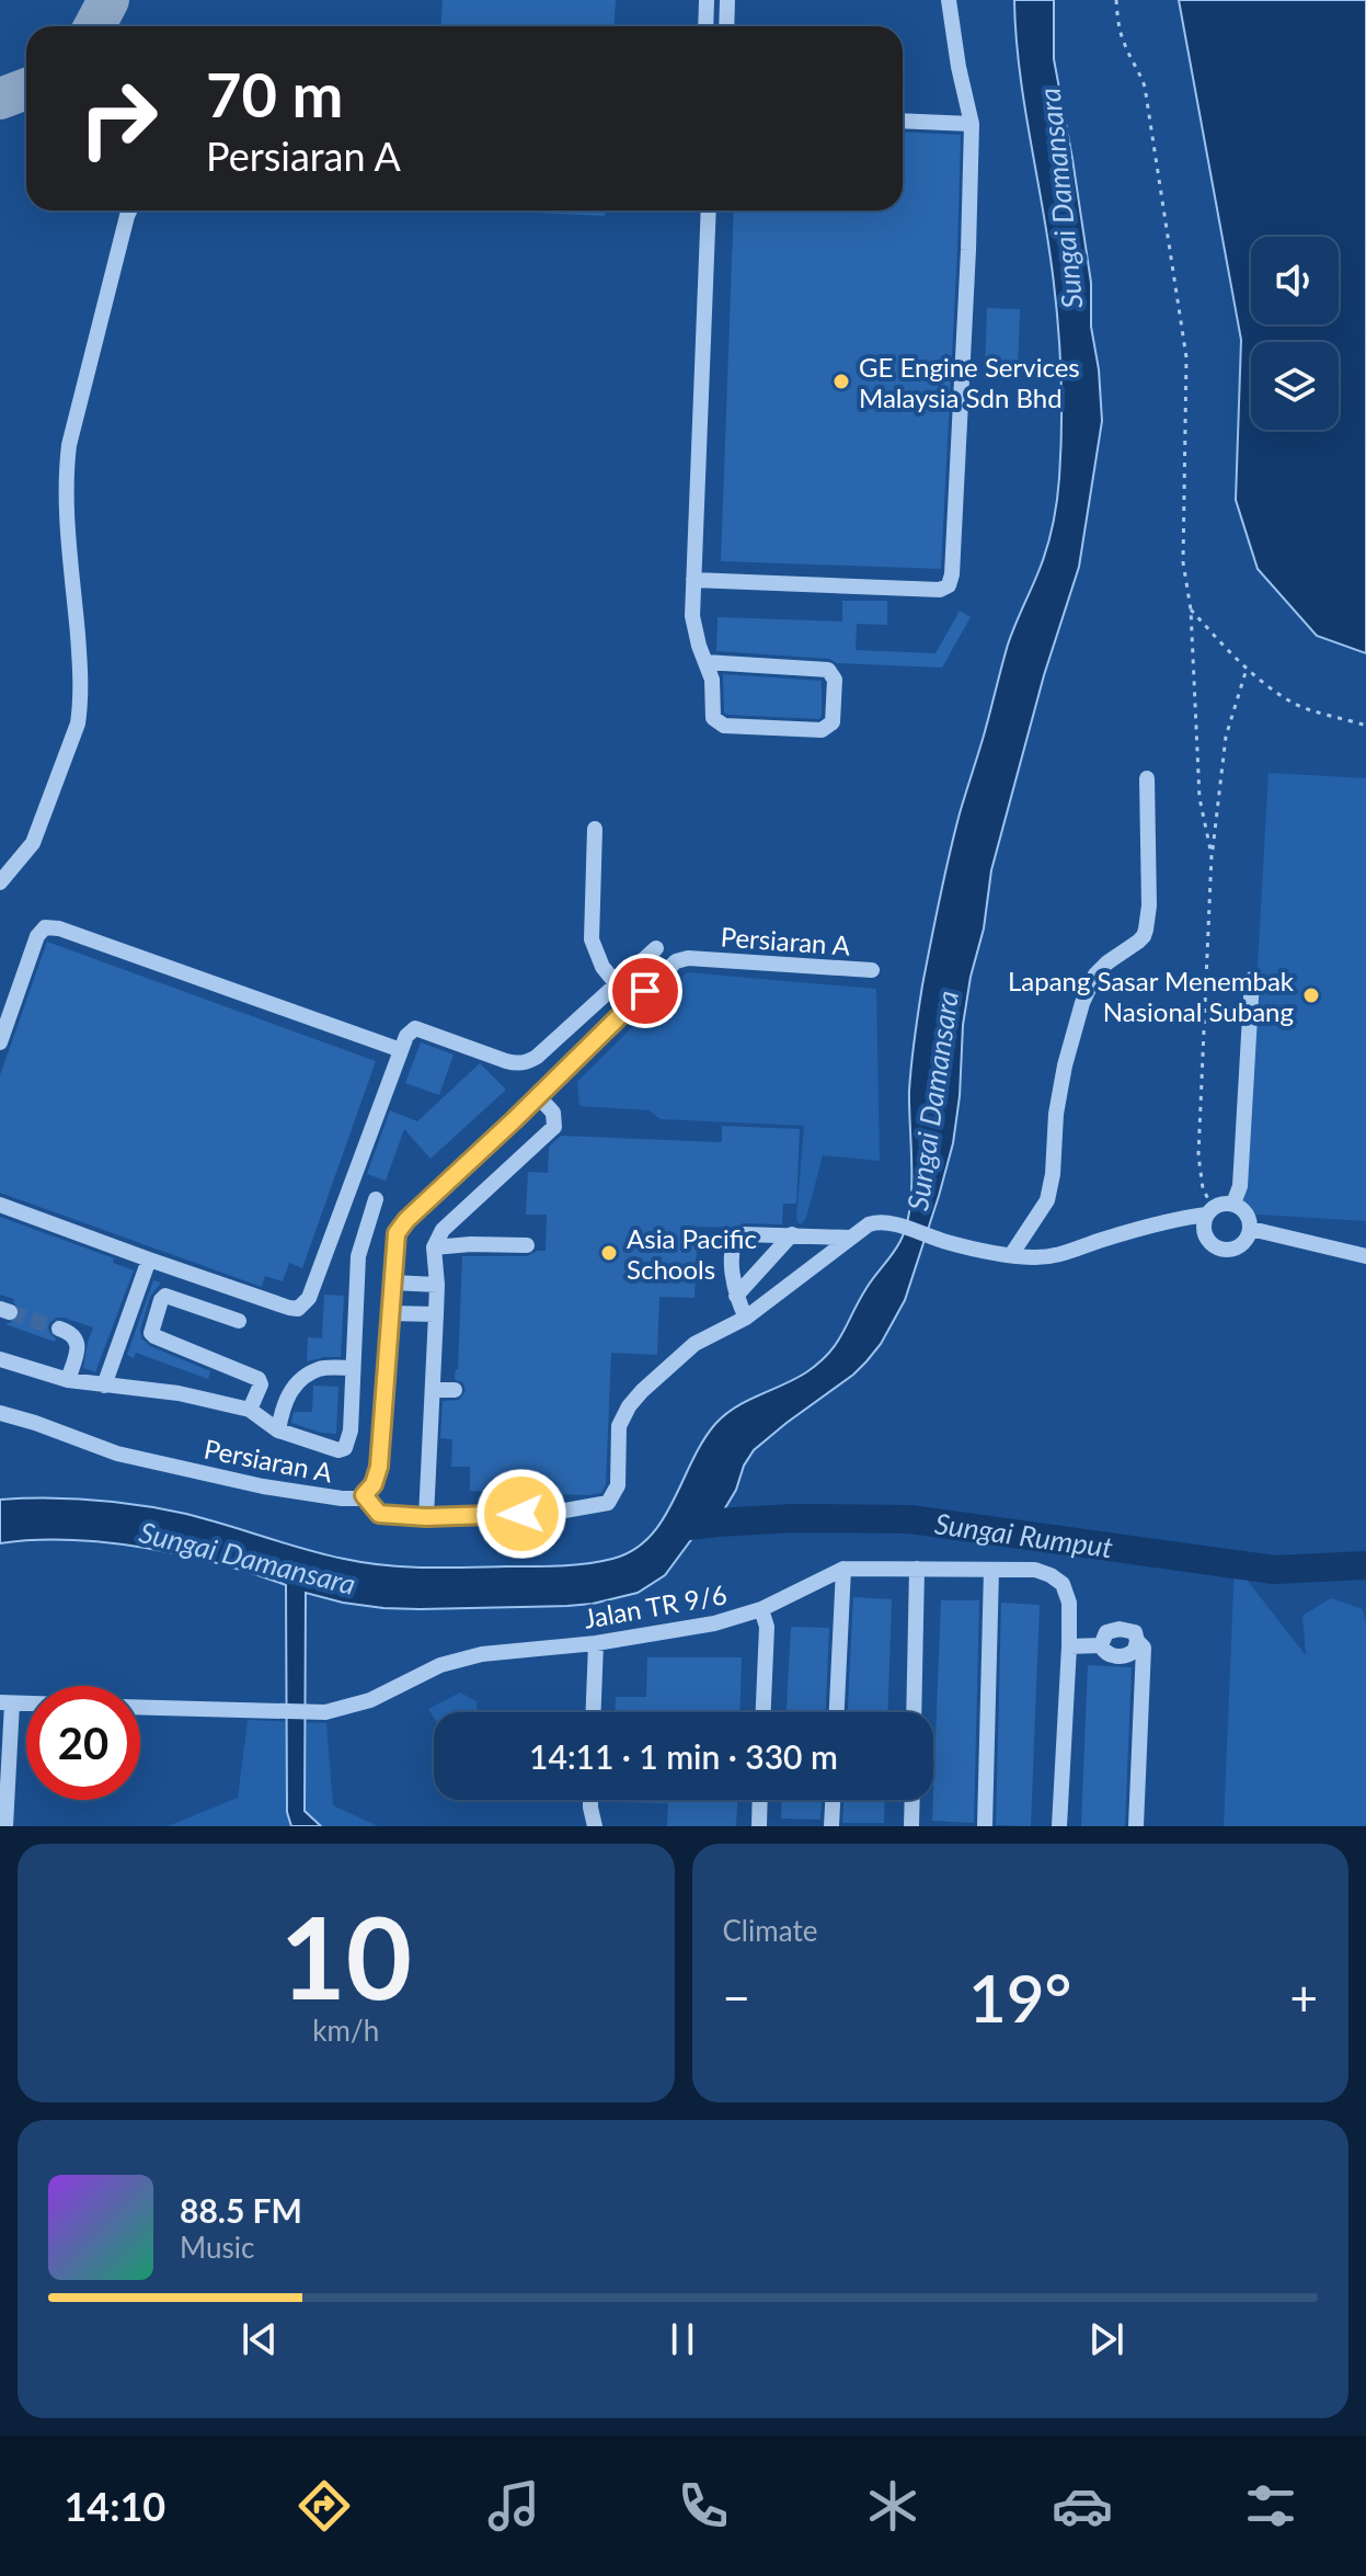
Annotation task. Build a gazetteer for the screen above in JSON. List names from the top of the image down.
{
  "streets": {
    "street": ["Persiaran A", "Jalan TR 9/6"]
  },
  "water": ["Sungai Damansara", "Sungai Rumput"],
  "places": ["GE Engine Services Malaysia Sdn Bhd", "Lapang Sasar Menembak Nasional Subang", "Asia Pacific Schools"],
  "page": {
    "turn": ["70 m", "Persiaran A"],
    "limit": "20",
    "trip": "14:11 · 1 min · 330 m",
    "tile": [
      ["10", "km/h"],
      "Climate"
    ],
    "heat": ["−", "19°", "+"],
    "song": ["88.5 FM", "Music"],
    "tabs": "14:10"
  }
}
